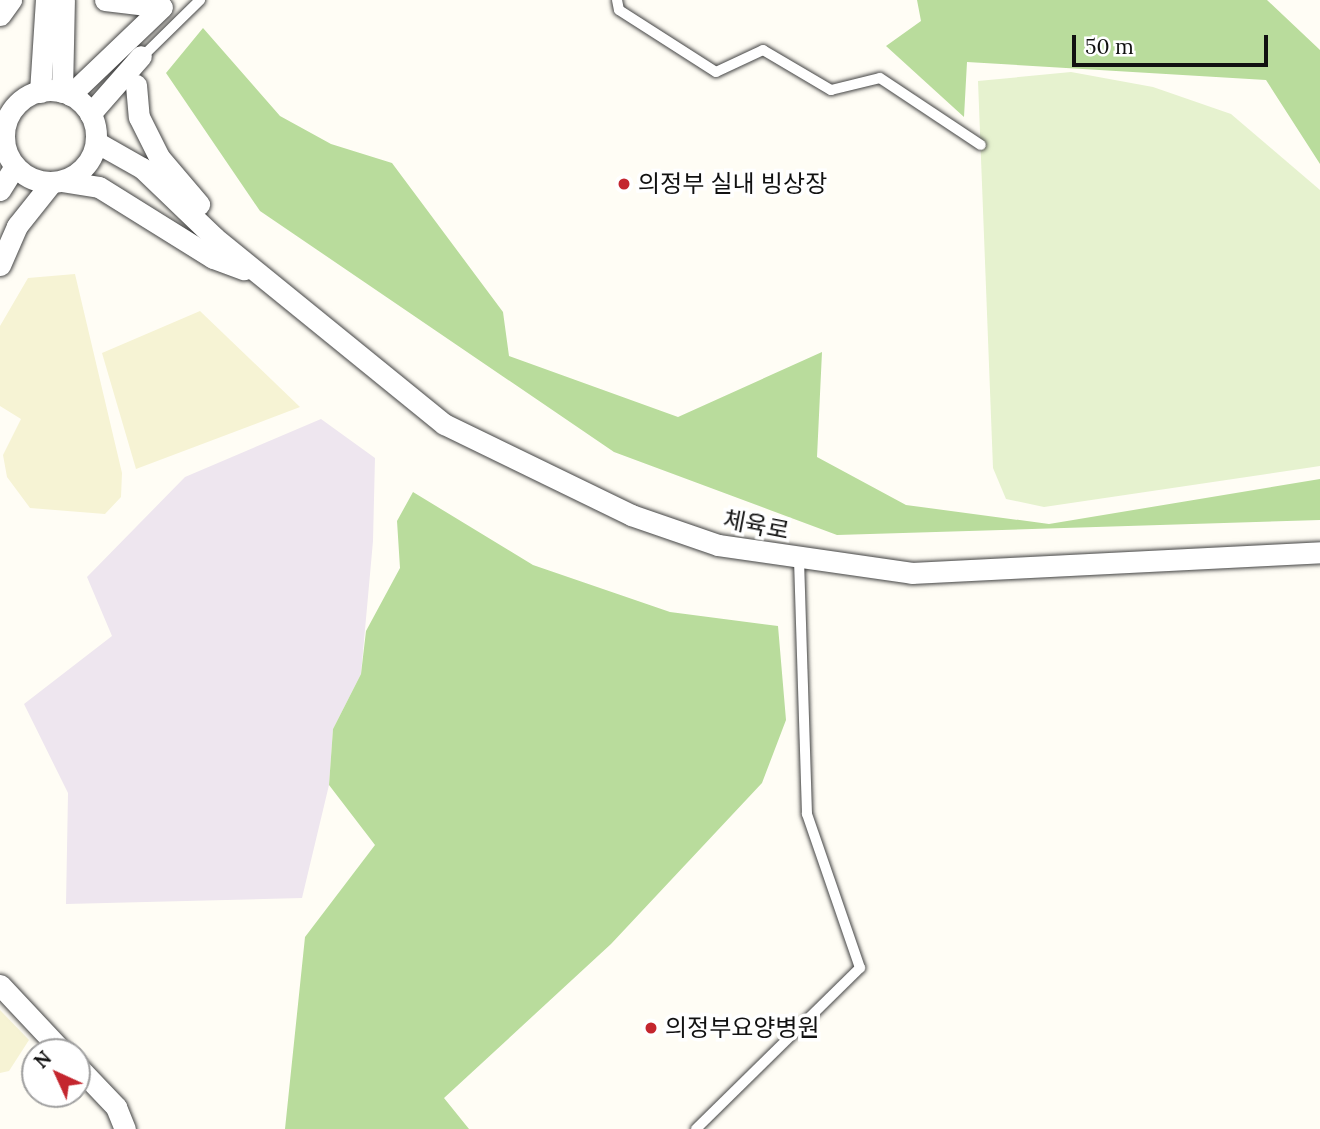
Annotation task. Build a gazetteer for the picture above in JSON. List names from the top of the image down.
{
  "streets": {
    "street": ["체육로"]
  },
  "places": ["의정부 실내 빙상장", "의정부요양병원"],
  "scale_bar": "50 m",
  "north": "top left"
}
